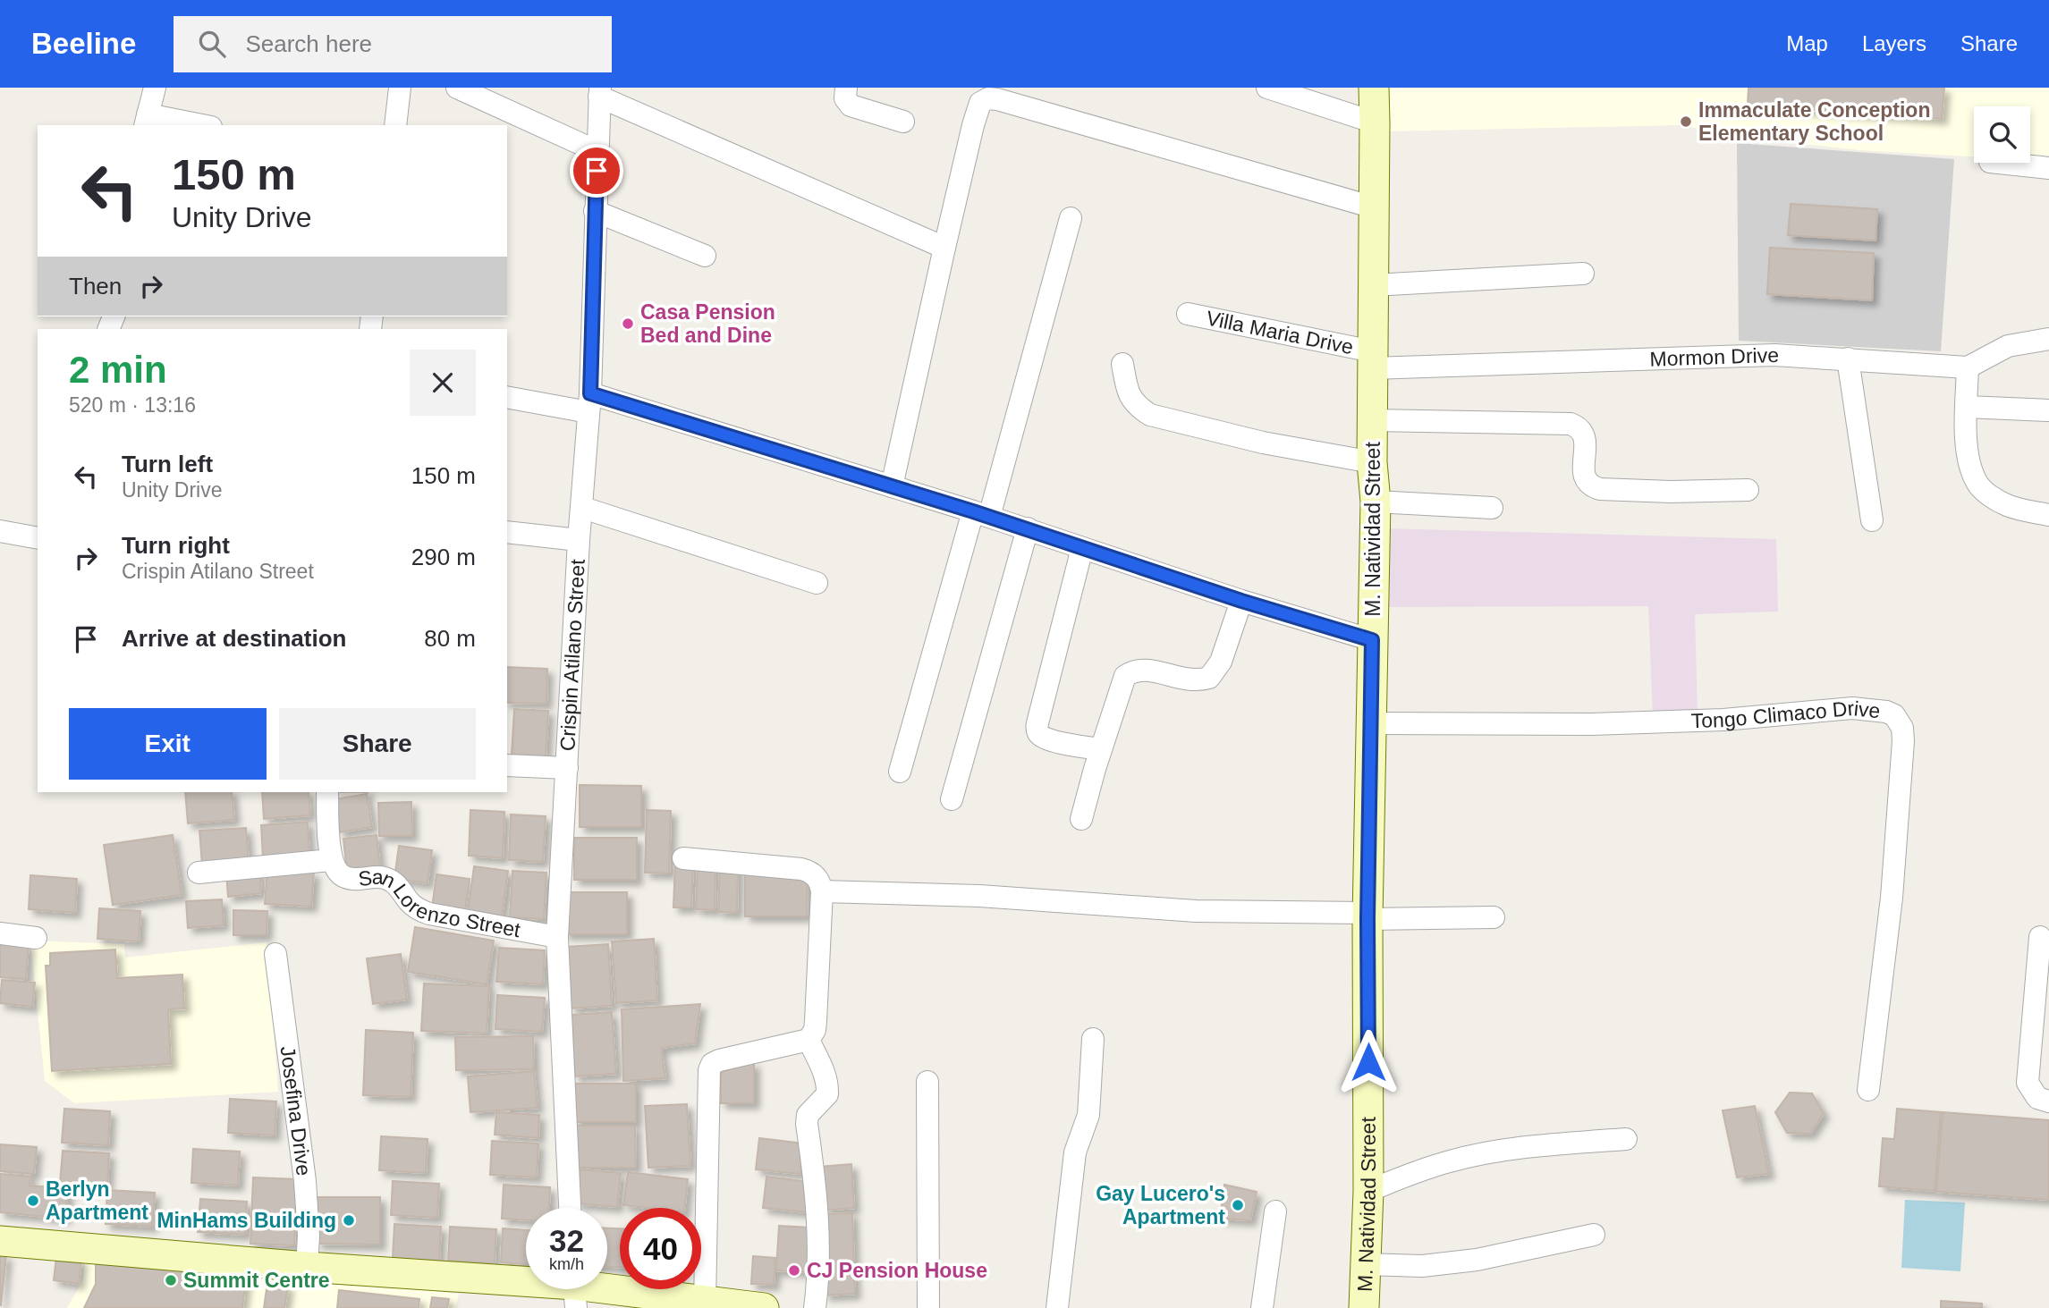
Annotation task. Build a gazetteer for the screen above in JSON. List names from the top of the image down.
{
  "streets": {
    "street": [
      "Villa Maria Drive",
      "Mormon Drive",
      "M. Natividad Street",
      "Crispin Atilano Street",
      "Tongo Climaco Drive",
      "San Lorenzo Street",
      "Josefina Drive"
    ]
  },
  "crossings": [
    ["Villa Maria Drive", "Mormon Drive"],
    ["Villa Maria Drive", "M. Natividad Street"],
    ["Mormon Drive", "M. Natividad Street"],
    ["M. Natividad Street", "Tongo Climaco Drive"],
    ["Crispin Atilano Street", "San Lorenzo Street"]
  ],
  "places": [
    "Immaculate Conception Elementary School",
    "Casa Pension Bed and Dine",
    "Berlyn Apartment",
    "Gay Lucero's Apartment",
    "MinHams Building",
    "CJ Pension House",
    "Summit Centre"
  ],
  "page": {
    "header": "Beeline",
    "search": "Search here",
    "nav": ["Map", "Layers", "Share"],
    "turn": ["150 m", "Unity Drive"],
    "then": "Then",
    "heading": ["2 min", "520 m · 13:16"],
    "list": [
      {
        "name": "Turn left",
        "note": "Unity Drive",
        "value": "150 m"
      },
      {
        "name": "Turn right",
        "note": "Crispin Atilano Street",
        "value": "290 m"
      },
      {
        "name": "Arrive at destination",
        "value": "80 m"
      }
    ],
    "buttons": ["Exit", "Share"],
    "speed": "32 km/h",
    "limit": "40"
  }
}
